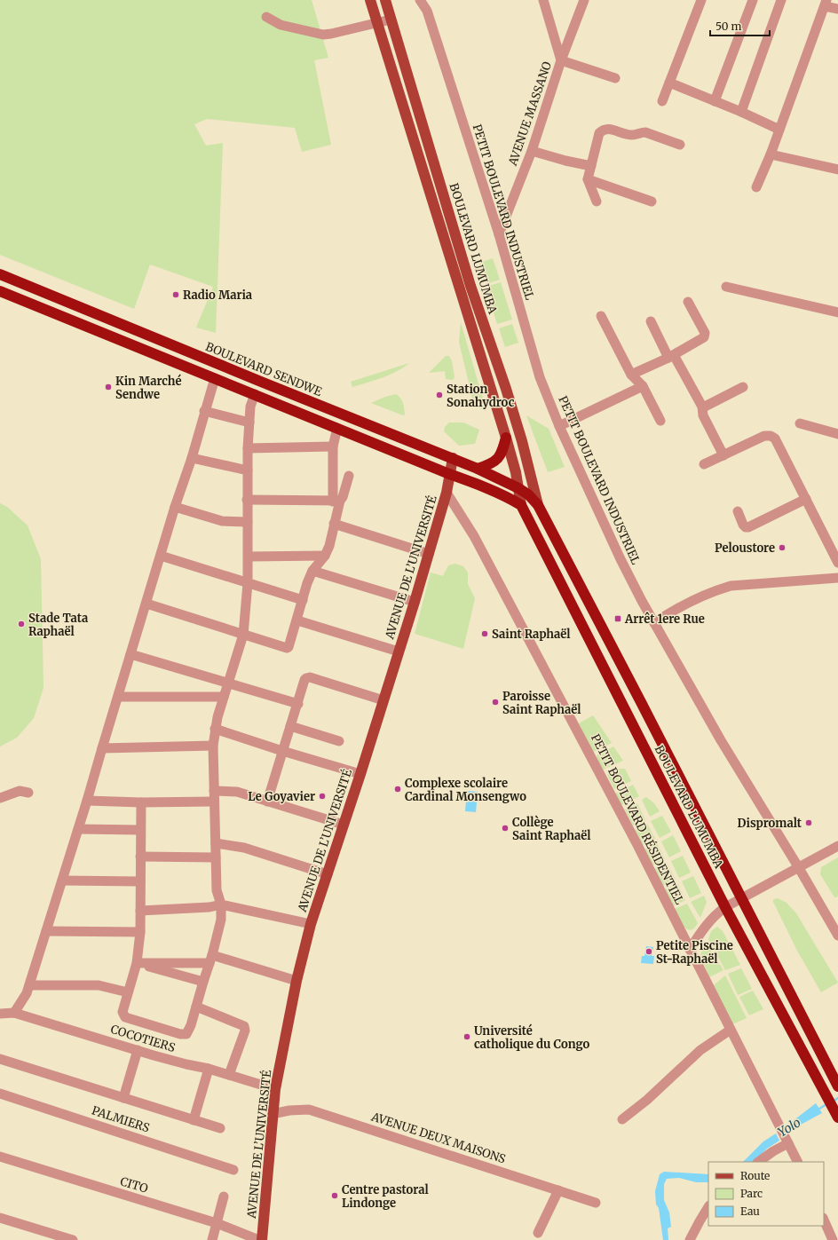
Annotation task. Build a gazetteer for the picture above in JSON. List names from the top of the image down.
{
  "streets": {
    "highway": ["BOULEVARD LUMUMBA", "BOULEVARD SENDWE"],
    "main road": ["AVENUE DE L’UNIVERSITÉ"],
    "street": [
      "AVENUE MASSANO",
      "PETIT BOULEVARD INDUSTRIEL",
      "PETIT BOULEVARD RÉSIDENTIEL",
      "COCOTIERS",
      "PALMIERS",
      "AVENUE DEUX MAISONS",
      "CITO"
    ]
  },
  "crossings": [
    ["AVENUE MASSANO", "PETIT BOULEVARD INDUSTRIEL"],
    ["BOULEVARD LUMUMBA", "BOULEVARD SENDWE"],
    ["BOULEVARD SENDWE", "AVENUE DE L’UNIVERSITÉ"],
    ["AVENUE DE L’UNIVERSITÉ", "PETIT BOULEVARD RÉSIDENTIEL"],
    ["AVENUE DE L’UNIVERSITÉ", "COCOTIERS"],
    ["AVENUE DE L’UNIVERSITÉ", "AVENUE DEUX MAISONS"]
  ],
  "water": ["Yolo"],
  "places": {
    "other": [
      "Radio Maria",
      "Kin Marché Sendwe",
      "Station Sonahydroc",
      "Peloustore",
      "Stade Tata Raphaël",
      "Saint Raphaël",
      "Paroisse Saint Raphaël",
      "Complexe scolaire Cardinal Monsengwo",
      "Le Goyavier",
      "Dispromalt",
      "Collège Saint Raphaël",
      "Petite Piscine St-Raphaël",
      "Université catholique du Congo",
      "Centre pastoral Lindonge"
    ],
    "transit": ["Arrêt 1ere Rue"]
  },
  "legend": ["Route", "Parc", "Eau"],
  "scale_bar": "50 m"
}
